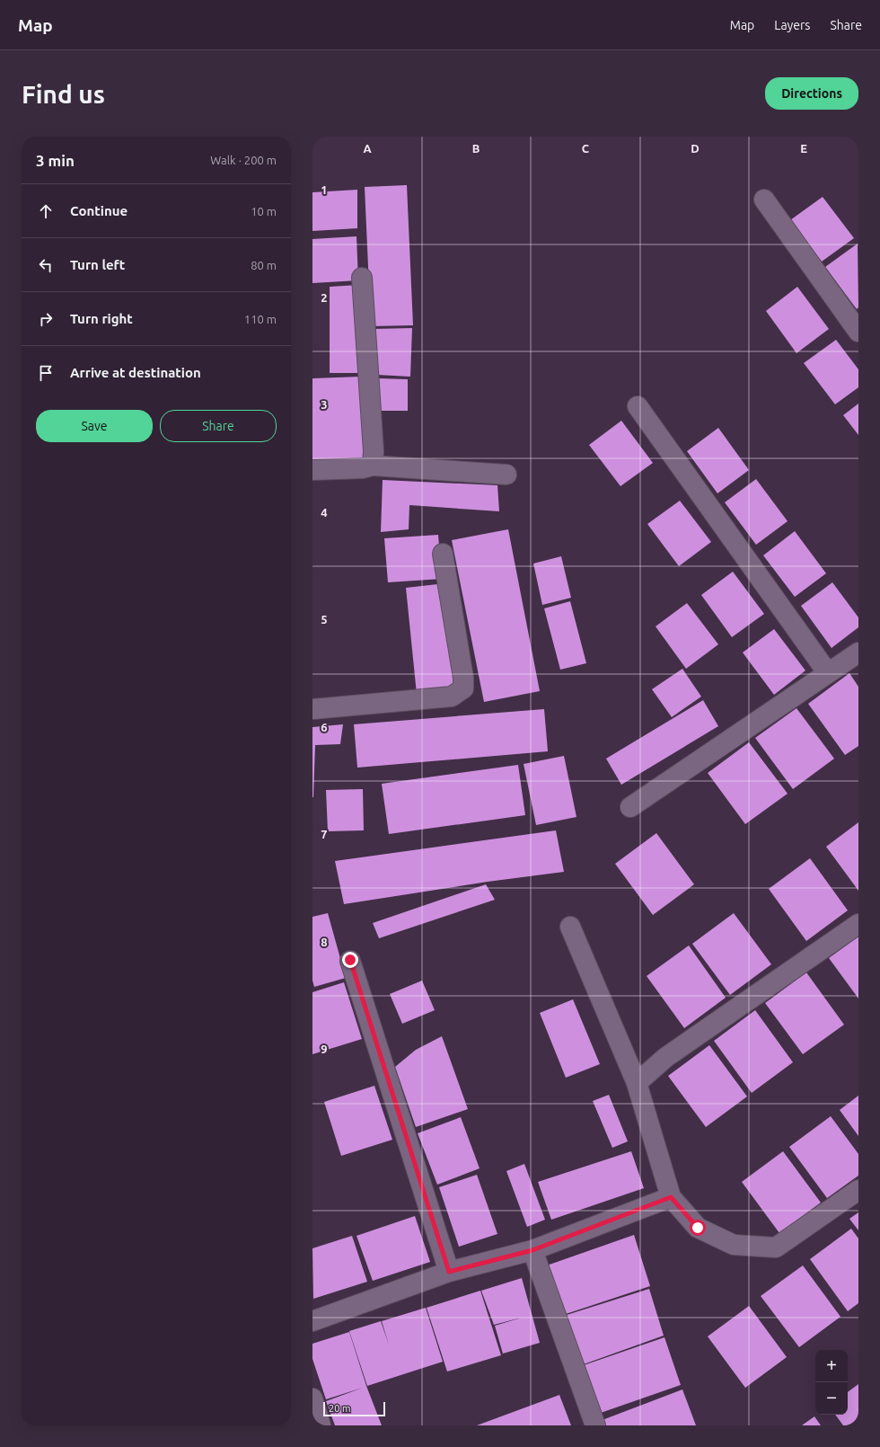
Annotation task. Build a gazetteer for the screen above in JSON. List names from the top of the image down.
{
  "scale_bar": "20 m",
  "page": {
    "header": "Map",
    "nav": ["Map", "Layers", "Share"],
    "buttons": [
      "Directions",
      ["Save", "Share"]
    ],
    "title": "Find us",
    "heading": ["3 min", "Walk · 200 m"],
    "list": [
      ["Continue", "10 m"],
      ["Turn left", "80 m"],
      ["Turn right", "110 m"],
      "Arrive at destination"
    ],
    "map_buttons": ["+", "−"],
    "scale": "20 m"
  },
  "grid": {
    "columns": [
      "A",
      "B",
      "C",
      "D",
      "E"
    ],
    "rows": [
      "1",
      "2",
      "3",
      "4",
      "5",
      "6",
      "7",
      "8",
      "9"
    ]
  }
}
